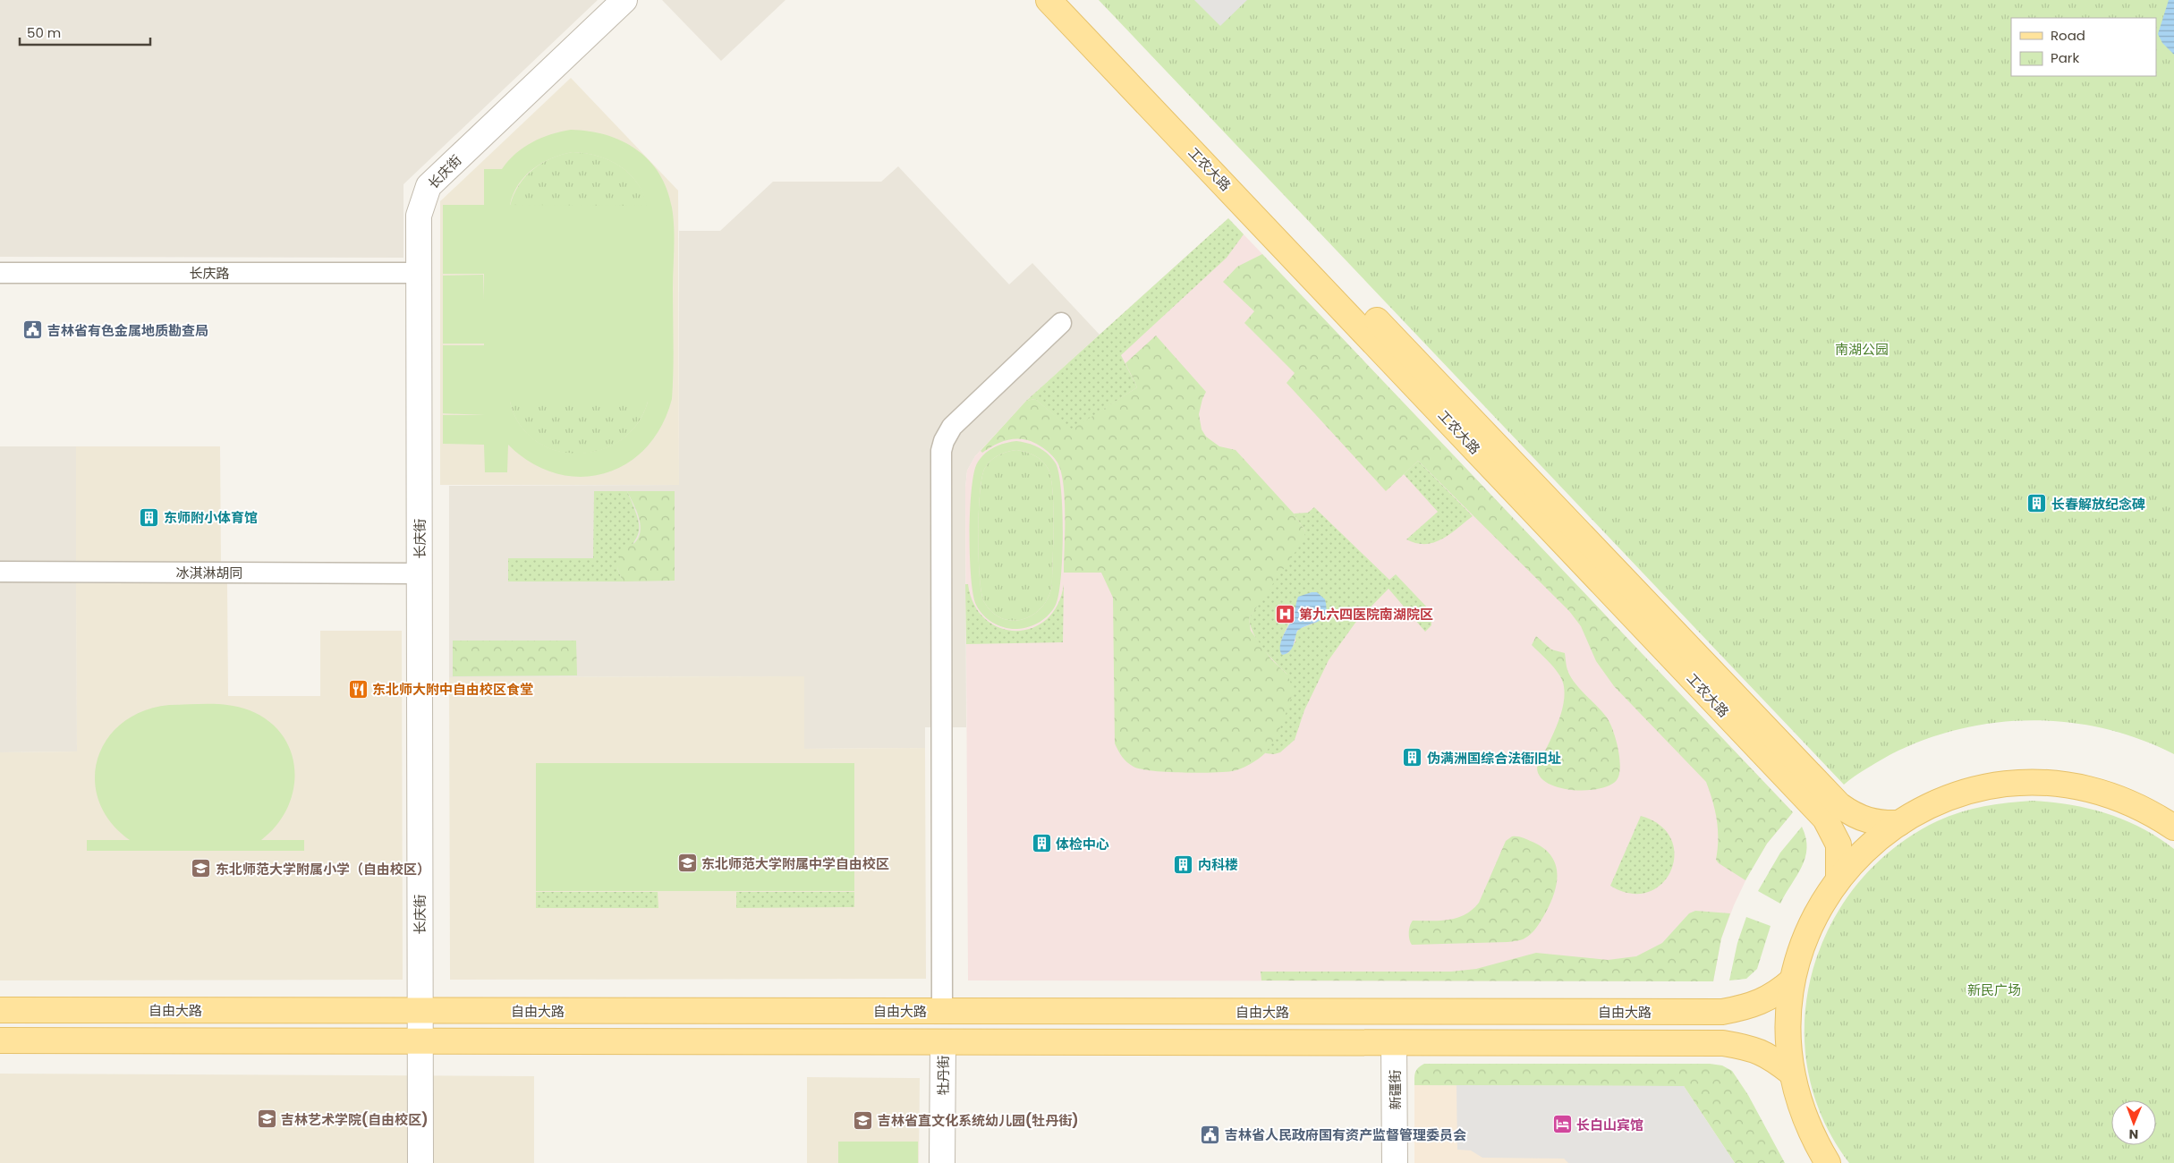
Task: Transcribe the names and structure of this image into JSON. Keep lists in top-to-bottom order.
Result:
{
  "streets": {
    "main road": ["工农大路", "自由大路"],
    "street": [
      "长庆街",
      "长庆路",
      "冰淇淋胡同",
      "牡丹街",
      "新疆街"
    ]
  },
  "crossings": [
    ["长庆街", "长庆路"],
    ["长庆街", "冰淇淋胡同"],
    ["长庆街", "自由大路"]
  ],
  "parks": ["南湖公园", "新民广场"],
  "places": {
    "public building": ["吉林省有色金属地质勘查局", "吉林省人民政府国有资产监督管理委员会"],
    "building": [
      "长春解放纪念碑",
      "东师附小体育馆",
      "伪满洲国综合法衙旧址",
      "体检中心",
      "内科楼"
    ],
    "hospital": ["第九六四医院南湖院区"],
    "restaurant": ["东北师大附中自由校区食堂"],
    "school or university": [
      "东北师范大学附属中学自由校区",
      "东北师范大学附属小学（自由校区）",
      "吉林艺术学院(自由校区)",
      "吉林省直文化系统幼儿园(牡丹街)"
    ],
    "hotel": ["长白山宾馆"]
  },
  "legend": ["Road", "Park"],
  "scale_bar": "50 m",
  "north": "bottom"
}
